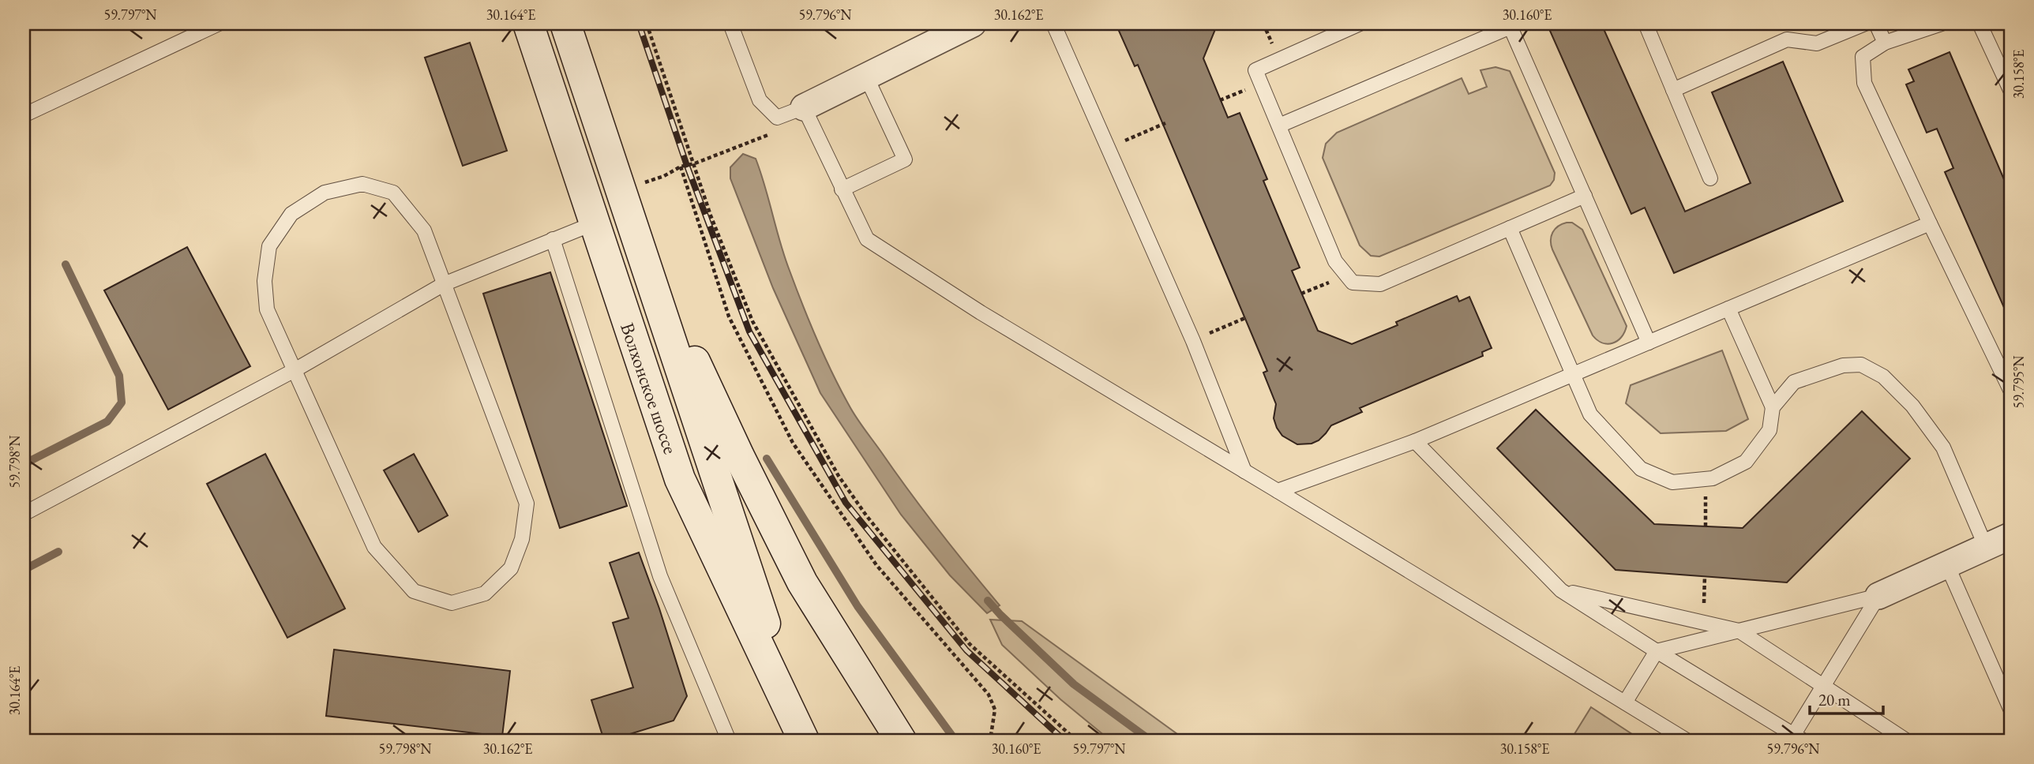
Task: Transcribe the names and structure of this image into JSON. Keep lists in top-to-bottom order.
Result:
{
  "streets": {
    "main road": ["Волхонское шоссе"]
  },
  "scale_bar": "20 m",
  "coordinates": [
    "59.797°N",
    "30.164°E",
    "59.796°N",
    "30.162°E",
    "30.160°E",
    "30.158°E",
    "59.795°N",
    "59.798°N"
  ]
}
